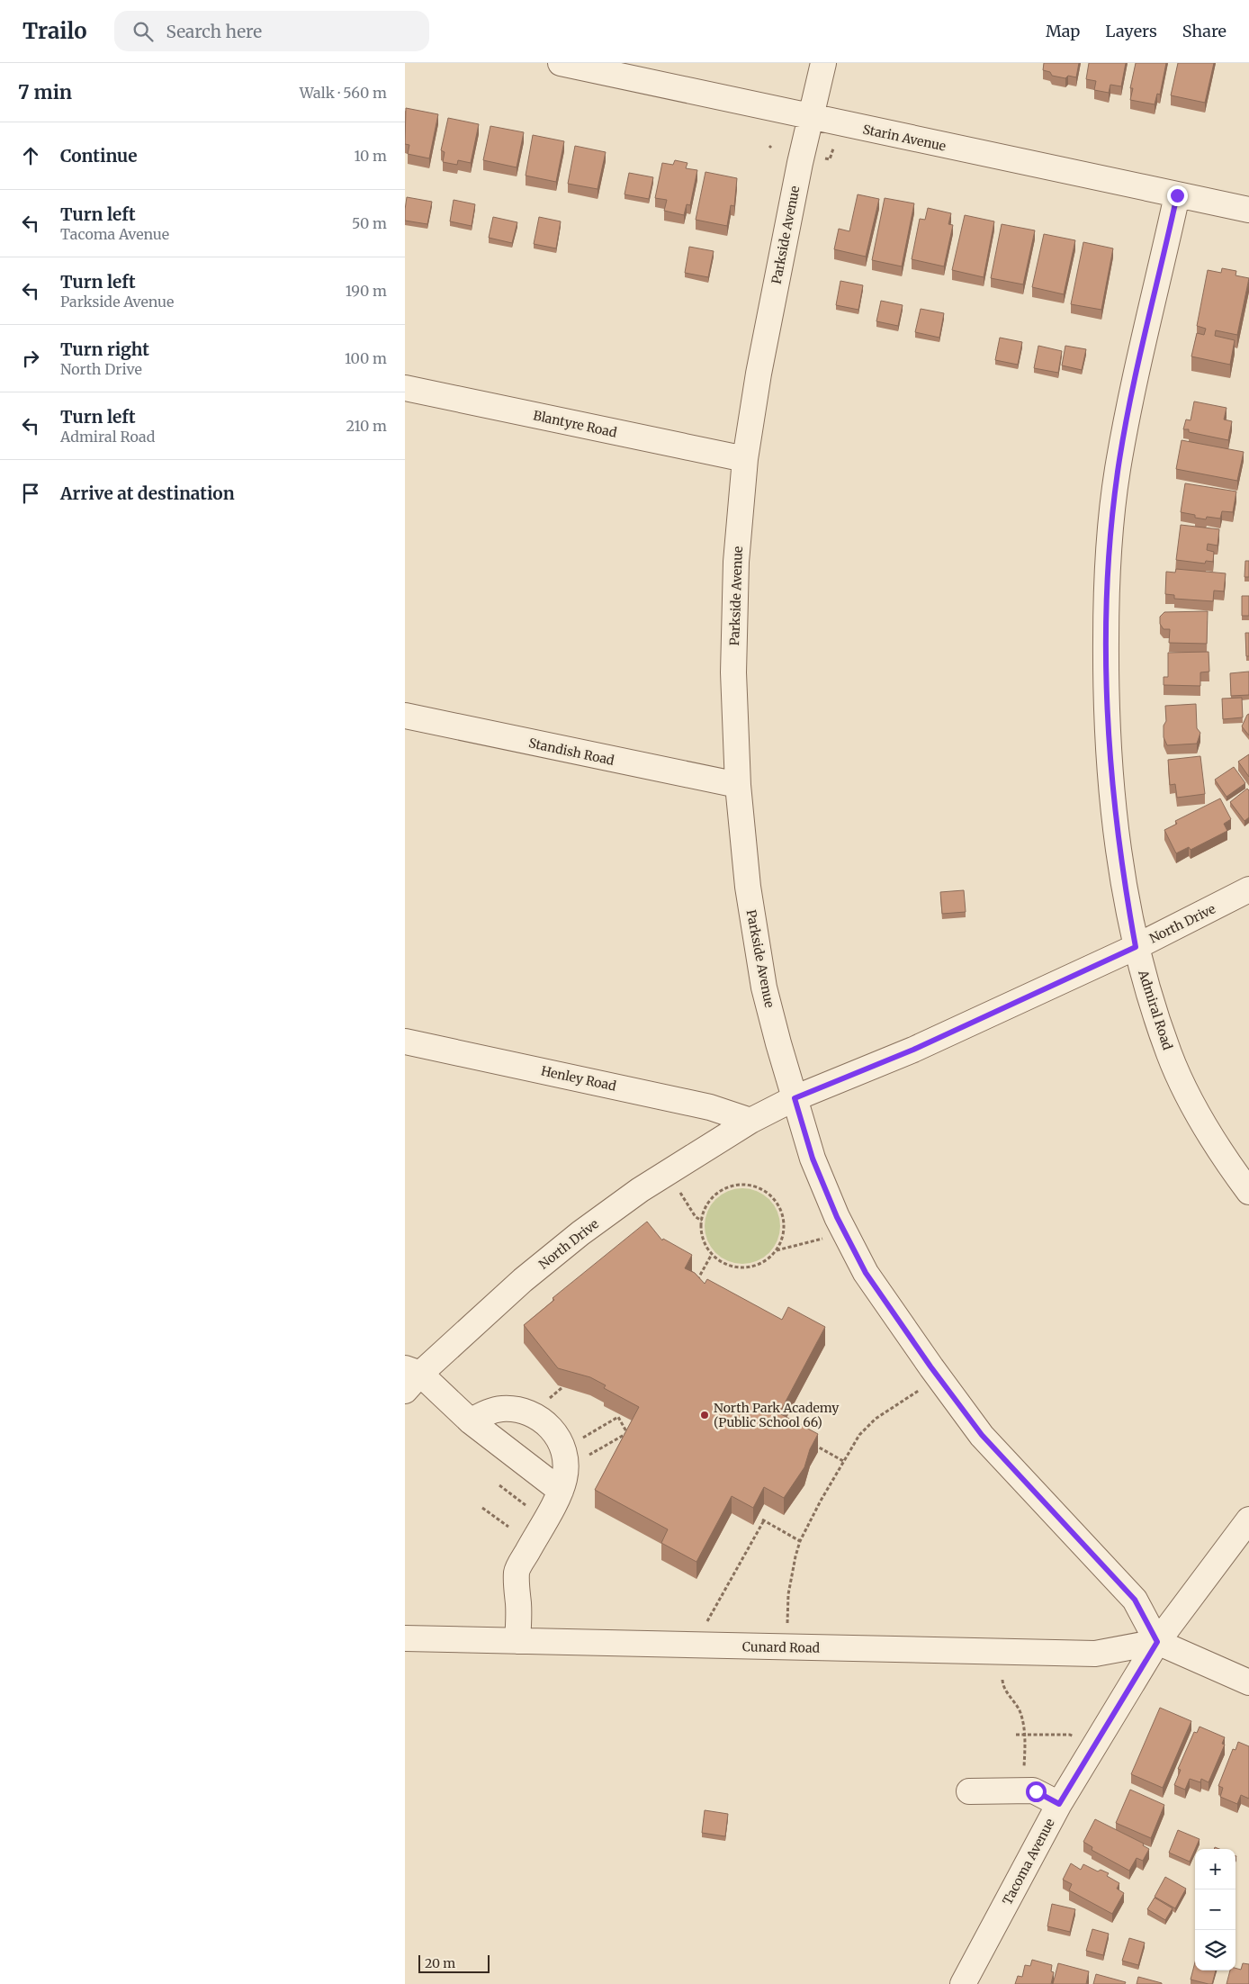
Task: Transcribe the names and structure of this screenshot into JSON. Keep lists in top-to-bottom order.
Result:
{
  "streets": {
    "street": [
      "Starin Avenue",
      "Parkside Avenue",
      "Blantyre Road",
      "Standish Road",
      "North Drive",
      "Admiral Road",
      "Henley Road",
      "Cunard Road",
      "Tacoma Avenue"
    ]
  },
  "crossings": [
    ["Starin Avenue", "Parkside Avenue"],
    ["Starin Avenue", "Admiral Road"],
    ["Parkside Avenue", "Blantyre Road"],
    ["Parkside Avenue", "Standish Road"],
    ["Parkside Avenue", "North Drive"],
    ["Parkside Avenue", "Cunard Road"],
    ["Parkside Avenue", "Tacoma Avenue"],
    ["North Drive", "Admiral Road"],
    ["North Drive", "Henley Road"],
    ["Cunard Road", "Tacoma Avenue"]
  ],
  "places": ["North Park Academy (Public School 66)"],
  "scale_bar": "20 m",
  "page": {
    "header": "Trailo",
    "search": "Search here",
    "nav": ["Map", "Layers", "Share"],
    "heading": ["7 min", "Walk · 560 m"],
    "list": [
      ["Continue", "10 m"],
      ["Turn left", "Tacoma Avenue", "50 m"],
      ["Turn left", "Parkside Avenue", "190 m"],
      ["Turn right", "North Drive", "100 m"],
      ["Turn left", "Admiral Road", "210 m"],
      "Arrive at destination"
    ],
    "map_buttons": ["+", "−"],
    "scale": "20 m"
  }
}
